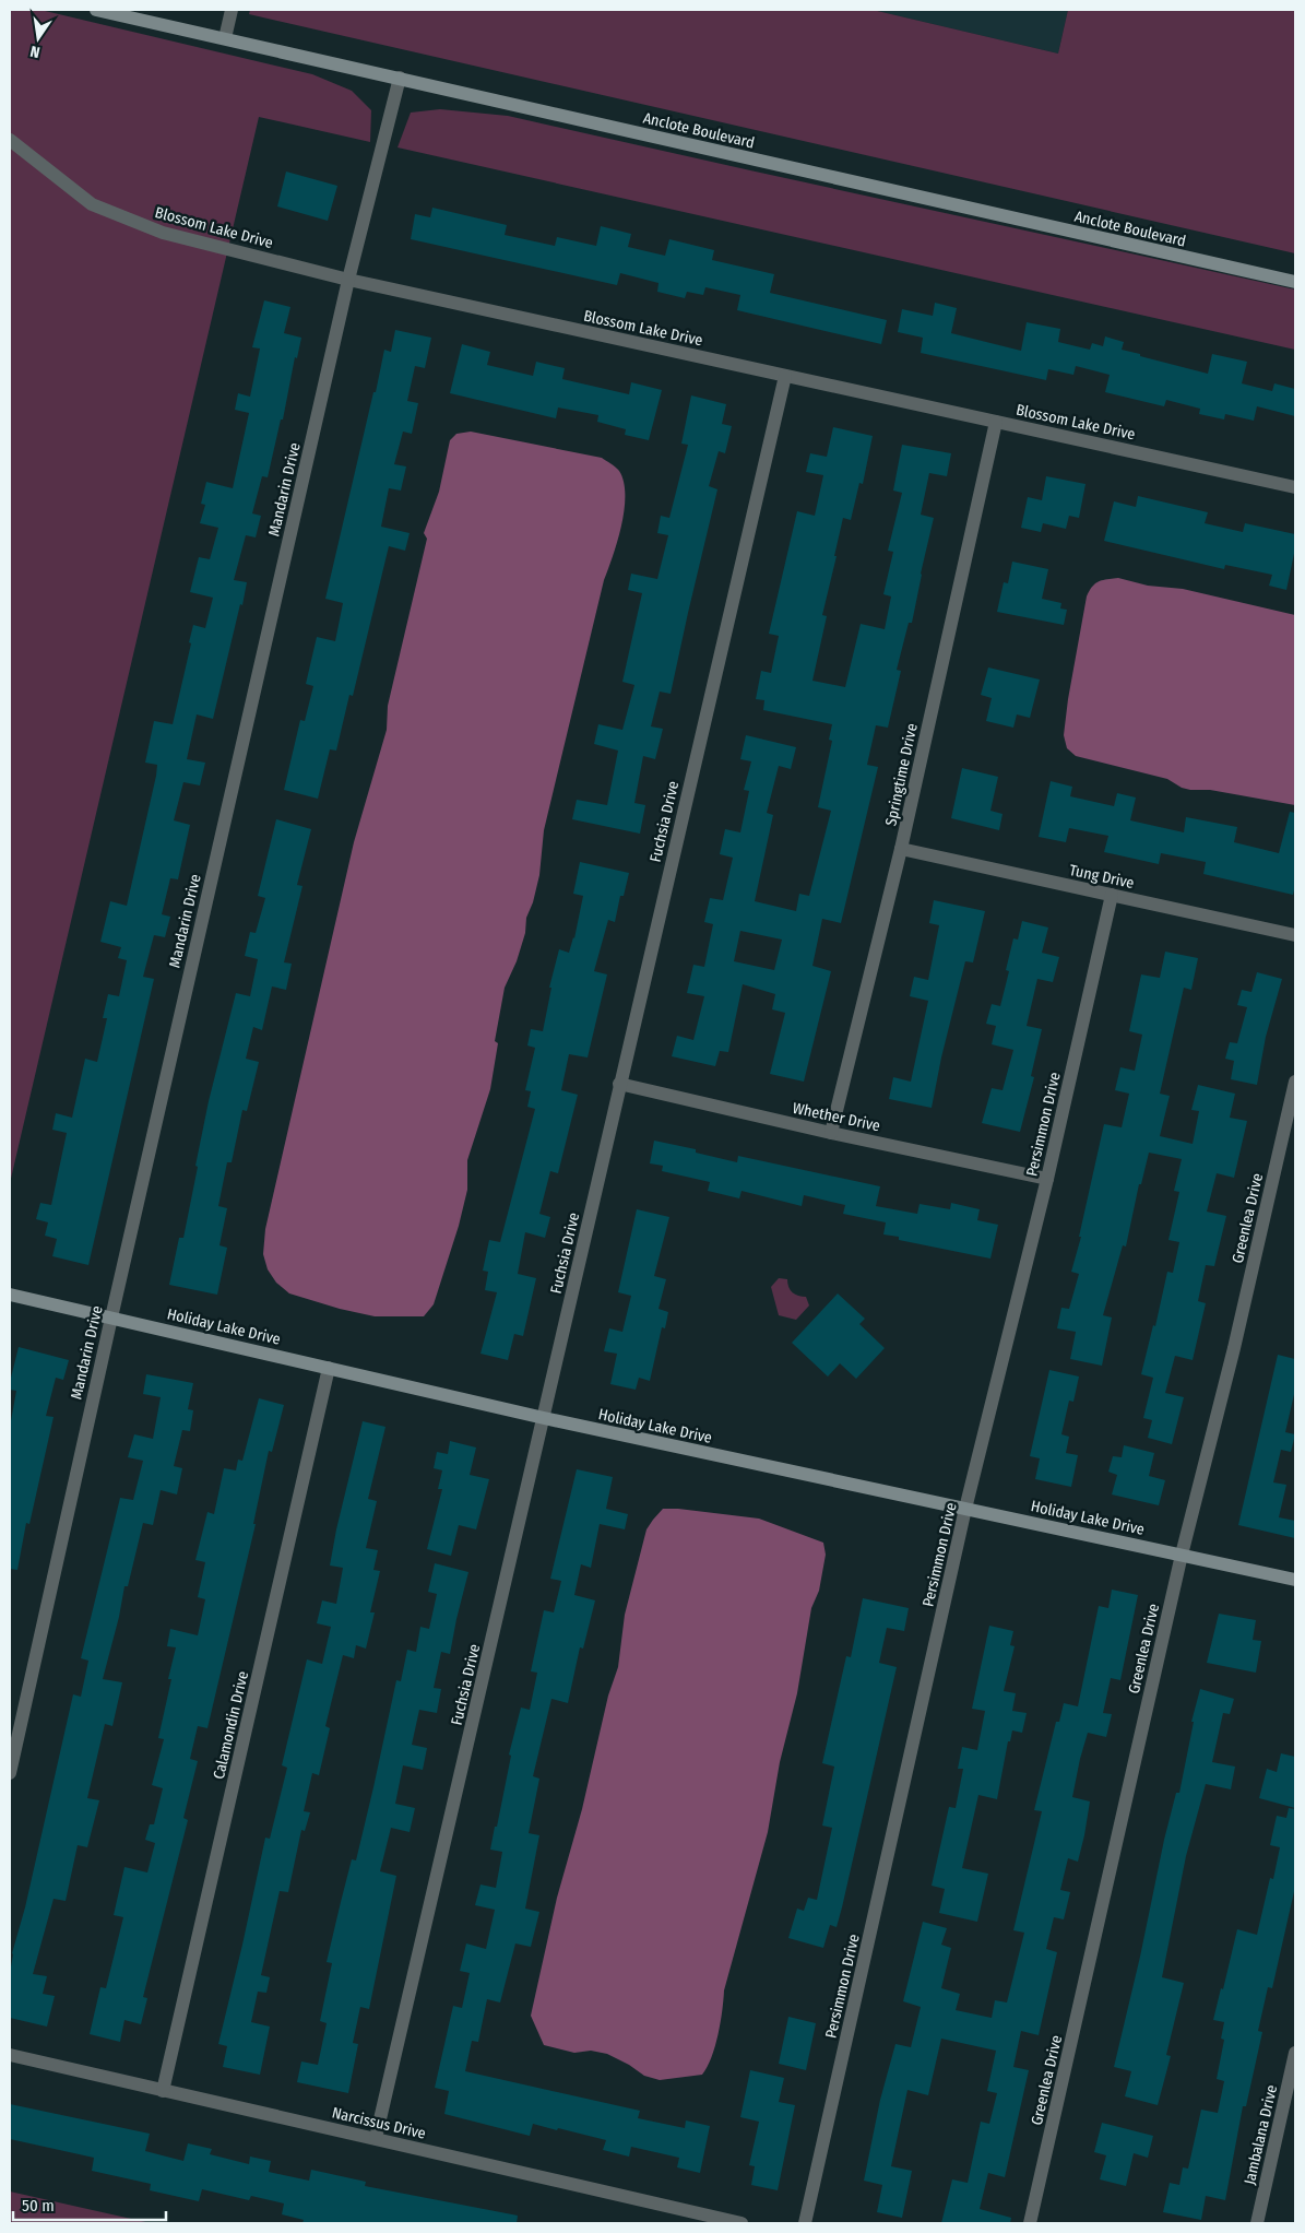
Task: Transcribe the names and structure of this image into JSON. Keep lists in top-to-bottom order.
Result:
{
  "streets": {
    "street": [
      "Anclote Boulevard",
      "Blossom Lake Drive",
      "Mandarin Drive",
      "Springtime Drive",
      "Fuchsia Drive",
      "Tung Drive",
      "Whether Drive",
      "Persimmon Drive",
      "Greenlea Drive",
      "Holiday Lake Drive",
      "Calamondin Drive",
      "Narcissus Drive",
      "Jambalana Drive"
    ]
  },
  "crossings": [
    ["Anclote Boulevard", "Mandarin Drive"],
    ["Blossom Lake Drive", "Mandarin Drive"],
    ["Blossom Lake Drive", "Springtime Drive"],
    ["Blossom Lake Drive", "Fuchsia Drive"],
    ["Mandarin Drive", "Holiday Lake Drive"],
    ["Springtime Drive", "Tung Drive"],
    ["Springtime Drive", "Whether Drive"],
    ["Fuchsia Drive", "Whether Drive"],
    ["Fuchsia Drive", "Holiday Lake Drive"],
    ["Fuchsia Drive", "Narcissus Drive"],
    ["Tung Drive", "Persimmon Drive"],
    ["Whether Drive", "Persimmon Drive"],
    ["Persimmon Drive", "Holiday Lake Drive"],
    ["Greenlea Drive", "Holiday Lake Drive"],
    ["Holiday Lake Drive", "Calamondin Drive"],
    ["Calamondin Drive", "Narcissus Drive"]
  ],
  "scale_bar": "50 m",
  "north": "bottom"
}
